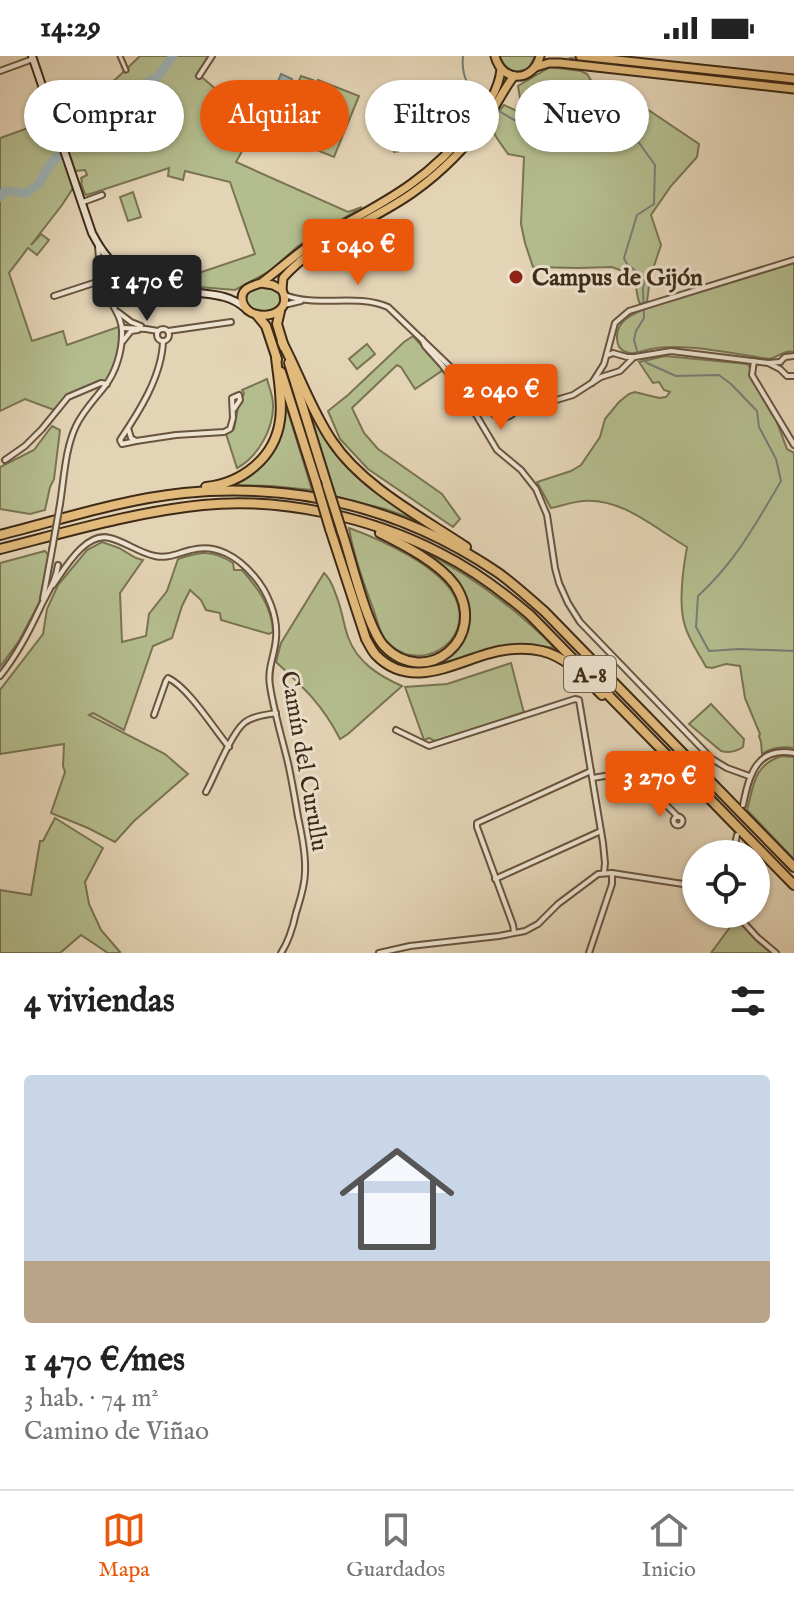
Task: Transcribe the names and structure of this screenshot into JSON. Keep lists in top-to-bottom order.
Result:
{
  "streets": {
    "highway": ["A-8"],
    "street": ["Camín del Curullu"]
  },
  "places": ["Campus de Gijón"],
  "page": {
    "status": "14:29",
    "chip": [
      "Comprar",
      "Alquilar",
      "Filtros",
      "Nuevo"
    ],
    "price": [
      "1 040 €",
      "1 470 €",
      "2 040 €",
      "3 270 €"
    ],
    "heading": "4 viviendas",
    "list": [
      {
        "name": "1 470 €/mes",
        "note": "3 hab. · 74 m² · Camino de Viñao"
      }
    ],
    "tabs": ["Mapa", "Guardados", "Inicio"]
  }
}
